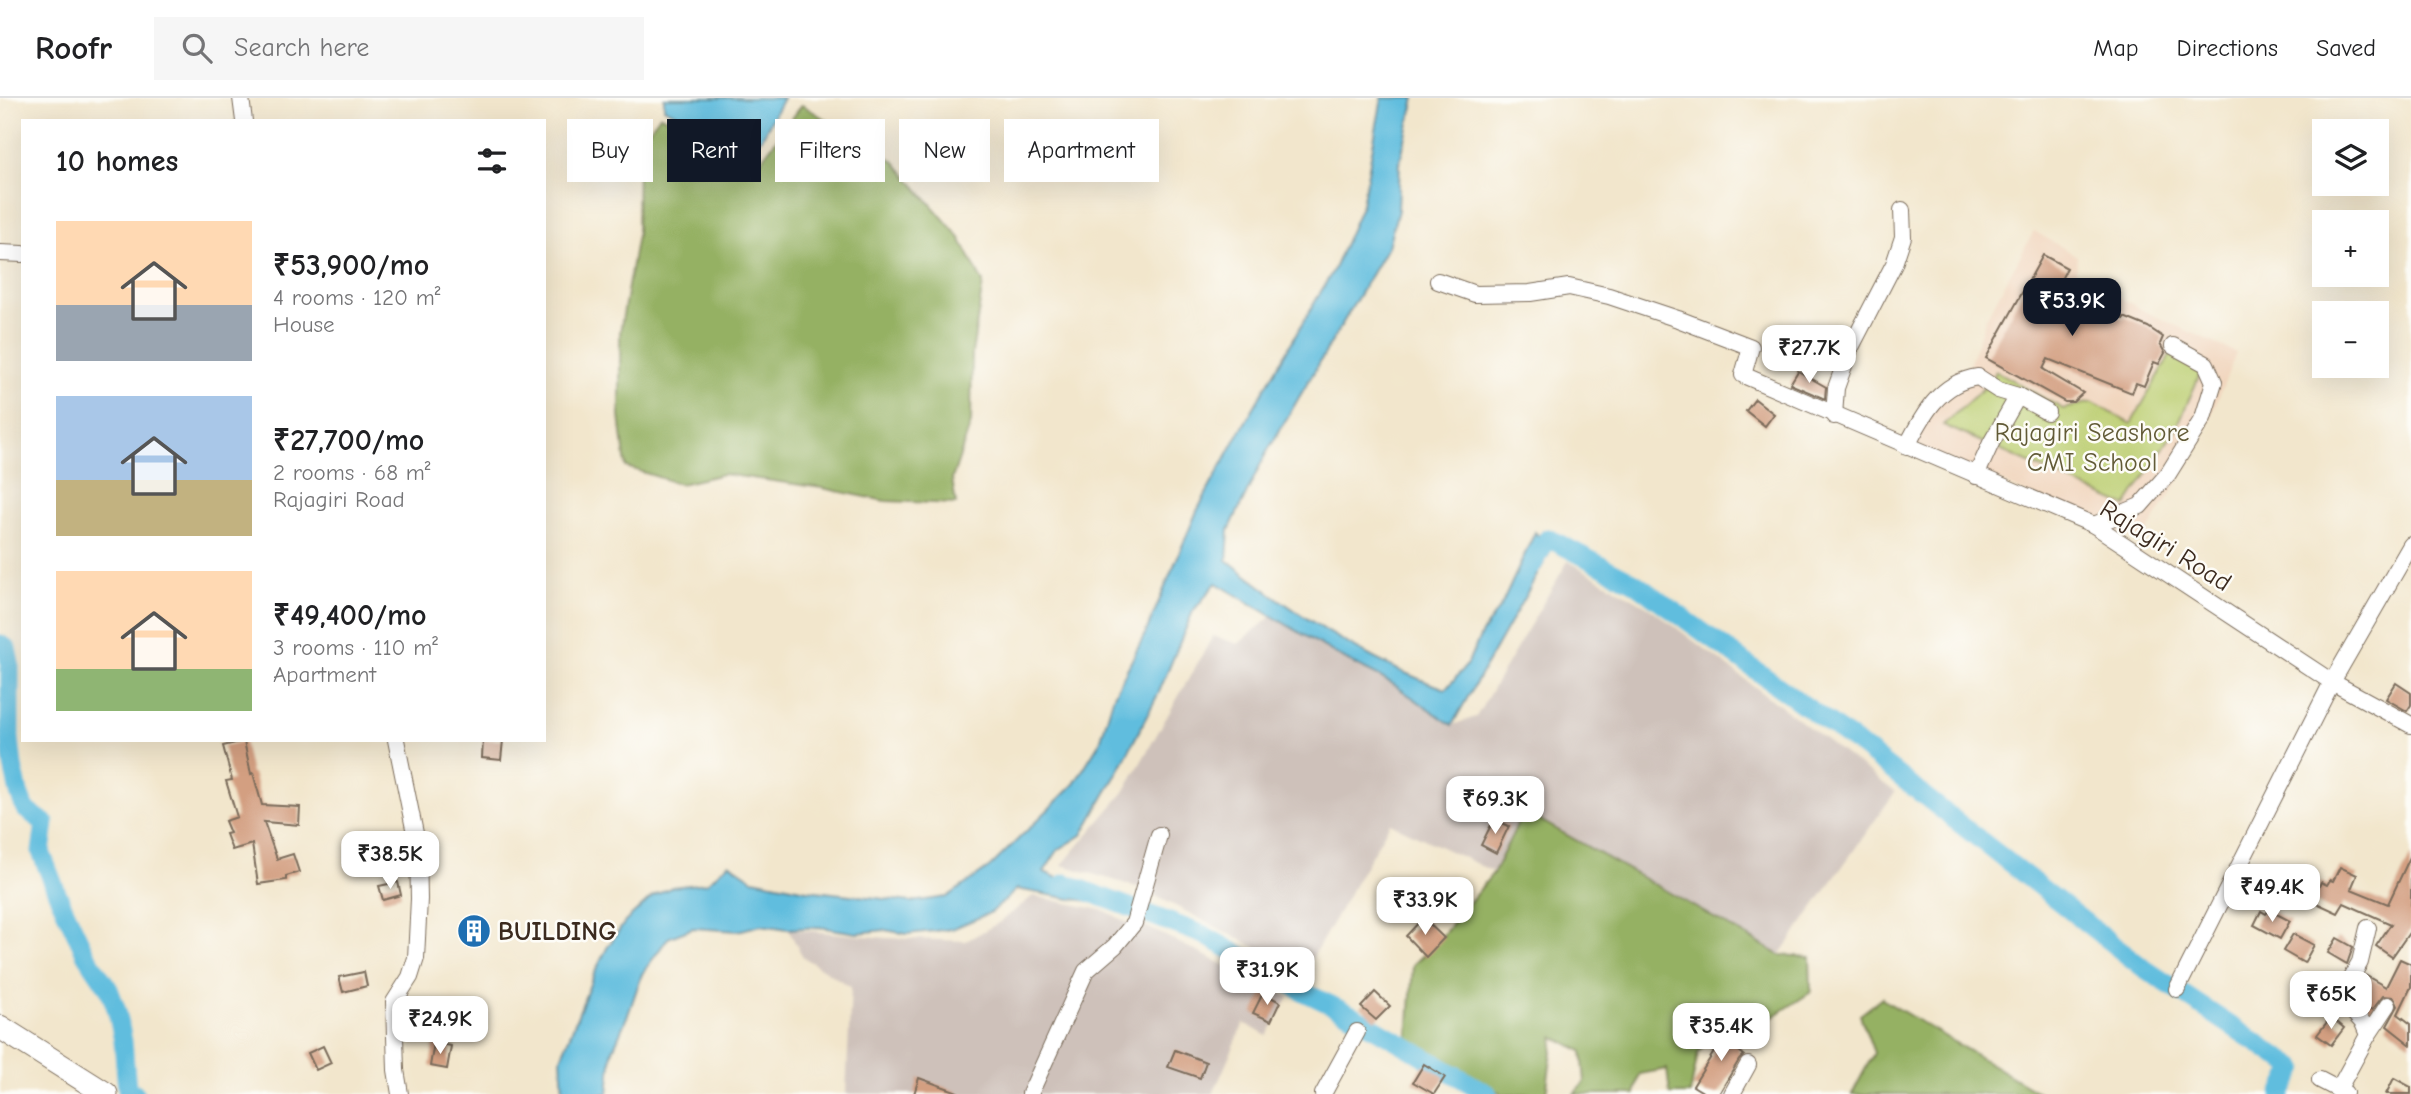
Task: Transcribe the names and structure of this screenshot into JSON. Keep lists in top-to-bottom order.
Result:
{
  "streets": {
    "street": ["Rajagiri Road"]
  },
  "parks": ["Rajagiri Seashore CMI School"],
  "places": {
    "building": ["BUILDING"]
  },
  "page": {
    "header": "Roofr",
    "search": "Search here",
    "nav": ["Map", "Directions", "Saved"],
    "map_buttons": ["+", "−"],
    "chip": [
      "Buy",
      "Rent",
      "Filters",
      "New",
      "Apartment"
    ],
    "heading": "10 homes",
    "list": [
      {
        "name": "₹53,900/mo",
        "note": "4 rooms · 120 m² · House"
      },
      {
        "name": "₹27,700/mo",
        "note": "2 rooms · 68 m² · Rajagiri Road"
      },
      {
        "name": "₹49,400/mo",
        "note": "3 rooms · 110 m² · Apartment"
      }
    ],
    "price": [
      "₹53.9K",
      "₹27.7K",
      "₹69.3K",
      "₹38.5K",
      "₹49.4K",
      "₹33.9K",
      "₹31.9K",
      "₹65K",
      "₹24.9K",
      "₹35.4K"
    ]
  }
}
